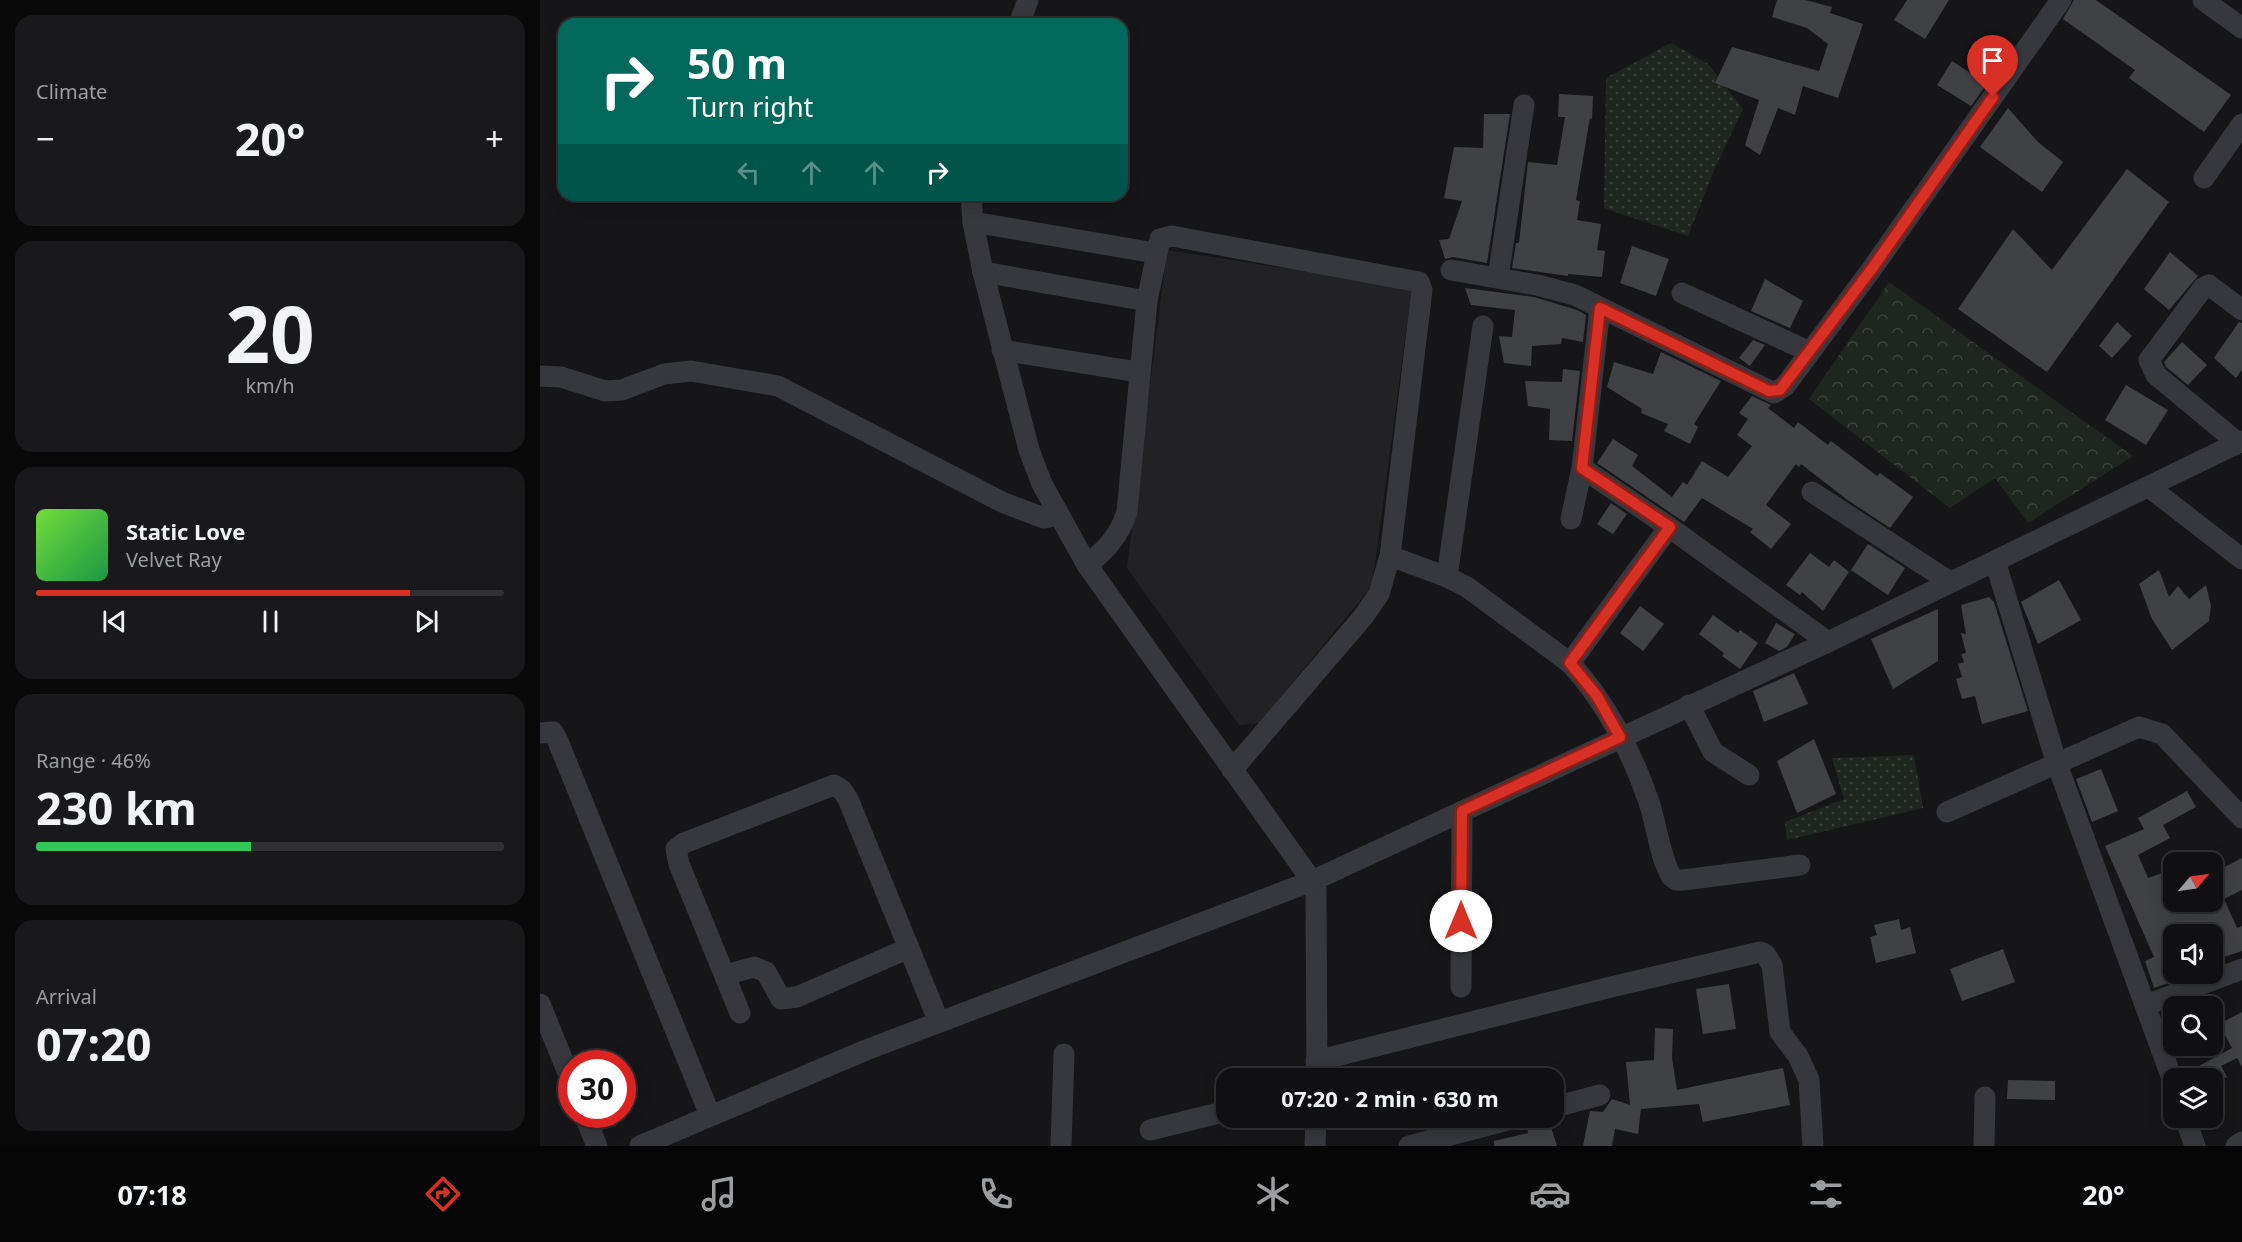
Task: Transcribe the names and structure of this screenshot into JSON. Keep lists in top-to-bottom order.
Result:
{
  "north": "top right",
  "page": {
    "tile": [
      "Climate",
      ["20", "km/h"],
      ["Range · 46%", "230 km"],
      ["Arrival", "07:20"]
    ],
    "turn": ["50 m", "Turn right"],
    "heat": ["−", "20°", "+"],
    "song": ["Static Love", "Velvet Ray"],
    "limit": "30",
    "trip": "07:20 · 2 min · 630 m",
    "tabs": ["07:18", "20°"]
  }
}
